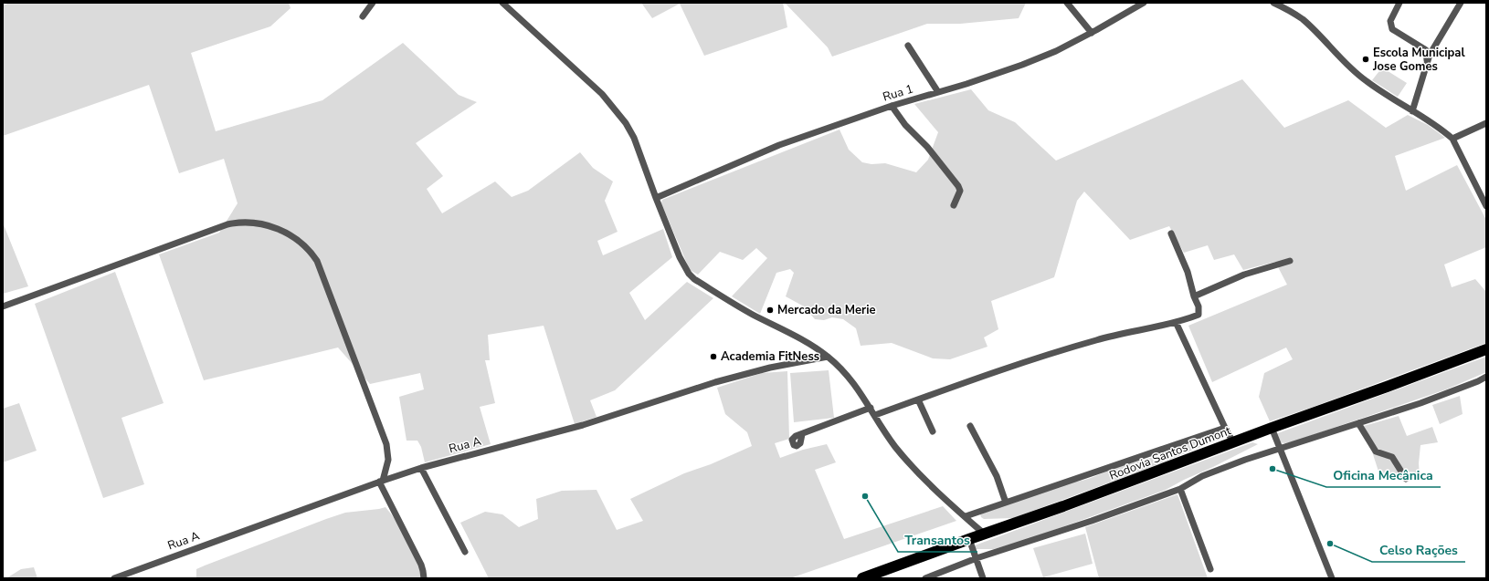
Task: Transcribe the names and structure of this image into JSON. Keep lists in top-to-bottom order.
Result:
{
  "streets": {
    "highway": ["Rodovia Santos Dumont"],
    "street": ["Rua 1", "Rua A"]
  },
  "places": [
    "Escola Municipal Jose Gomes",
    "Mercado da Merie",
    "Academia FitNess",
    "Oficina Mecânica",
    "Transantos",
    "Celso Rações"
  ]
}
